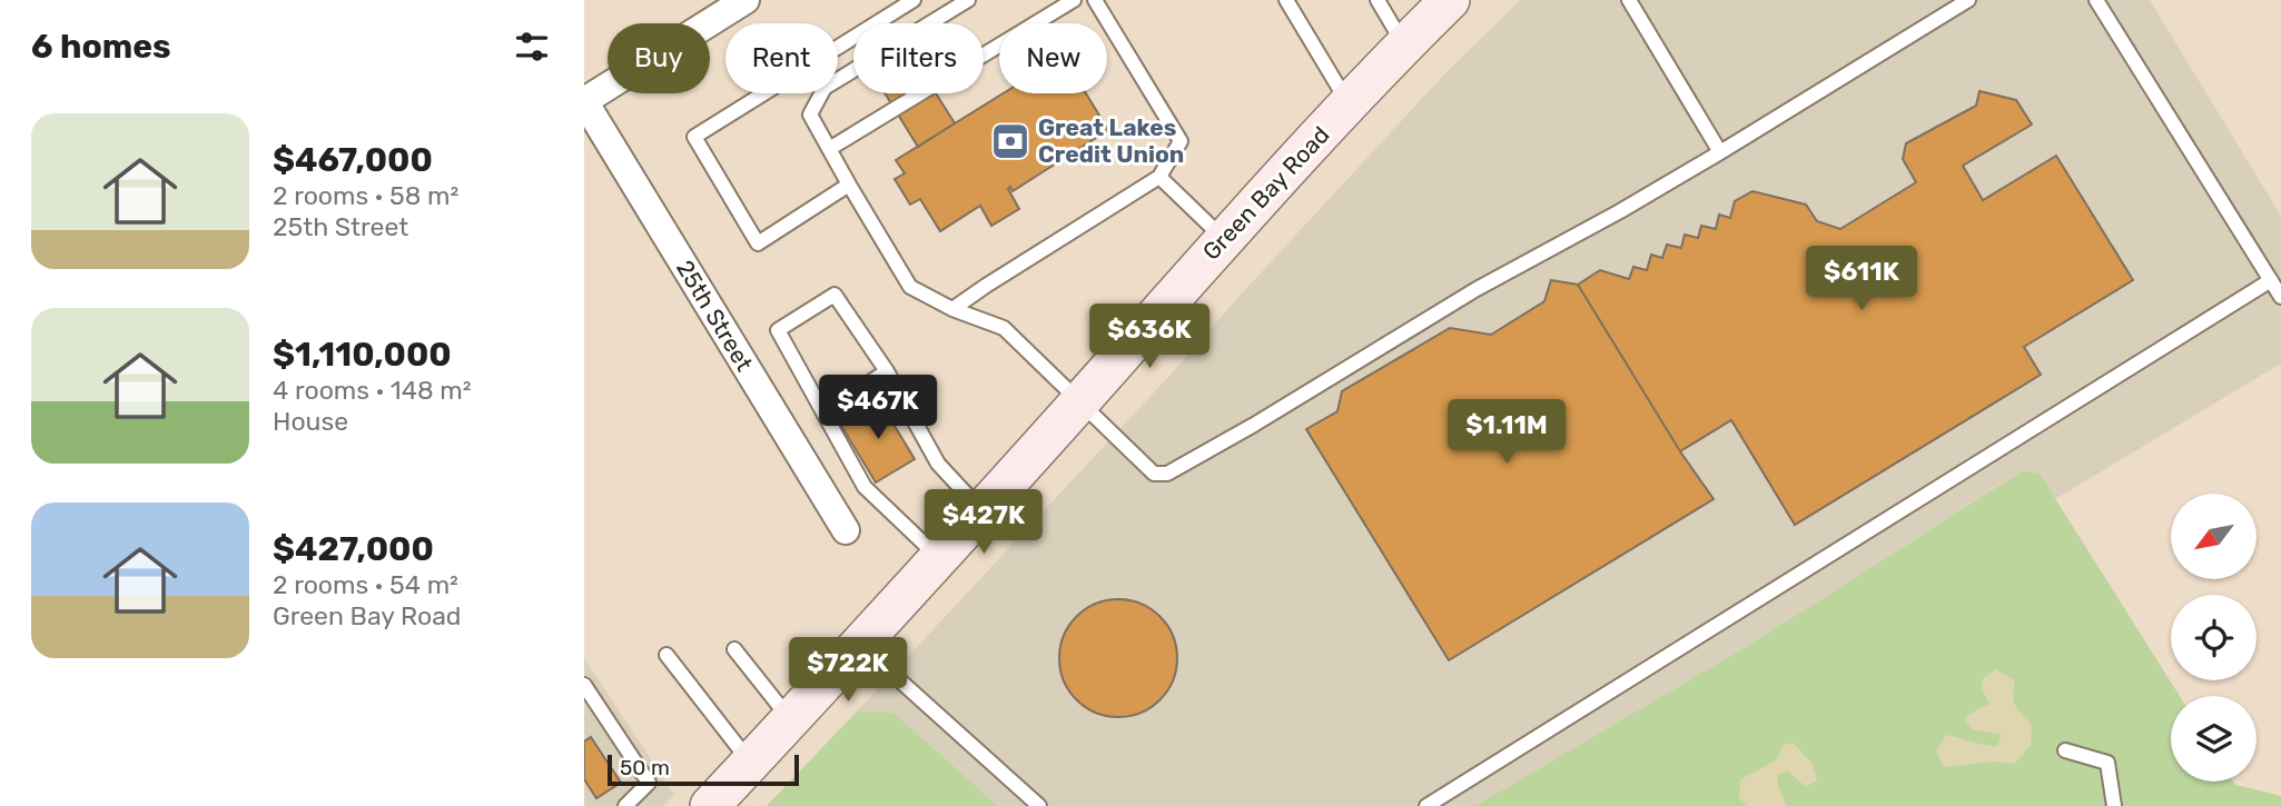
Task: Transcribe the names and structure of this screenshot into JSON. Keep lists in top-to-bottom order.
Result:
{
  "streets": {
    "main road": ["Green Bay Road"],
    "street": ["25th Street"]
  },
  "places": {
    "bank": ["Great Lakes Credit Union"]
  },
  "scale_bar": "50 m",
  "north": "bottom left",
  "page": {
    "heading": "6 homes",
    "chip": [
      "Buy",
      "Rent",
      "Filters",
      "New"
    ],
    "list": [
      {
        "name": "$467,000",
        "note": "2 rooms · 58 m² · 25th Street"
      },
      {
        "name": "$1,110,000",
        "note": "4 rooms · 148 m² · House"
      },
      {
        "name": "$427,000",
        "note": "2 rooms · 54 m² · Green Bay Road"
      }
    ],
    "price": [
      "$611K",
      "$636K",
      "$467K",
      "$1.11M",
      "$427K",
      "$722K"
    ],
    "scale": "50 m"
  }
}
